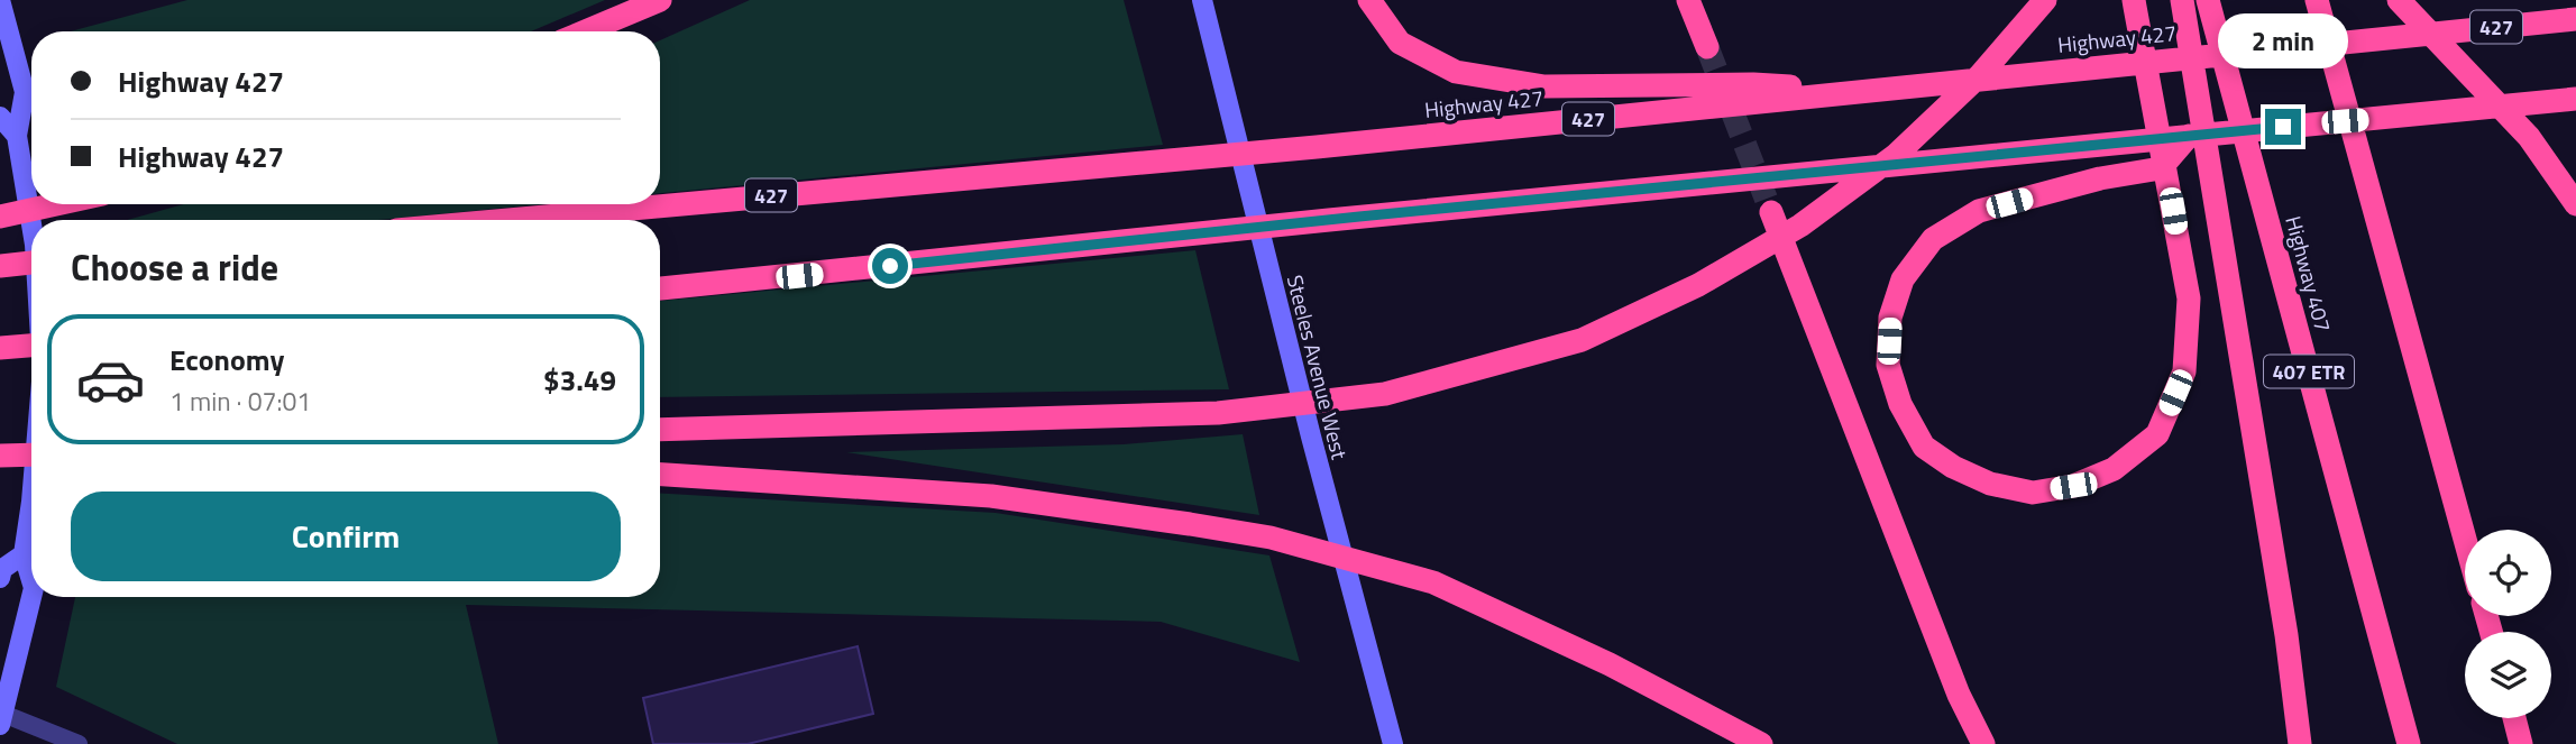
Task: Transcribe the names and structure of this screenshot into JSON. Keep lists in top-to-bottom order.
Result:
{
  "streets": {
    "highway": [
      "427",
      "Highway 427",
      "Highway 407",
      "407 ETR"
    ],
    "main road": ["Steeles Avenue West"]
  },
  "page": {
    "bubble": "2 min",
    "banner": ["Highway 427", "Highway 427"],
    "heading": "Choose a ride",
    "list": [
      {
        "name": "Economy",
        "note": "1 min · 07:01",
        "value": "$3.49"
      }
    ],
    "buttons": "Confirm"
  }
}
